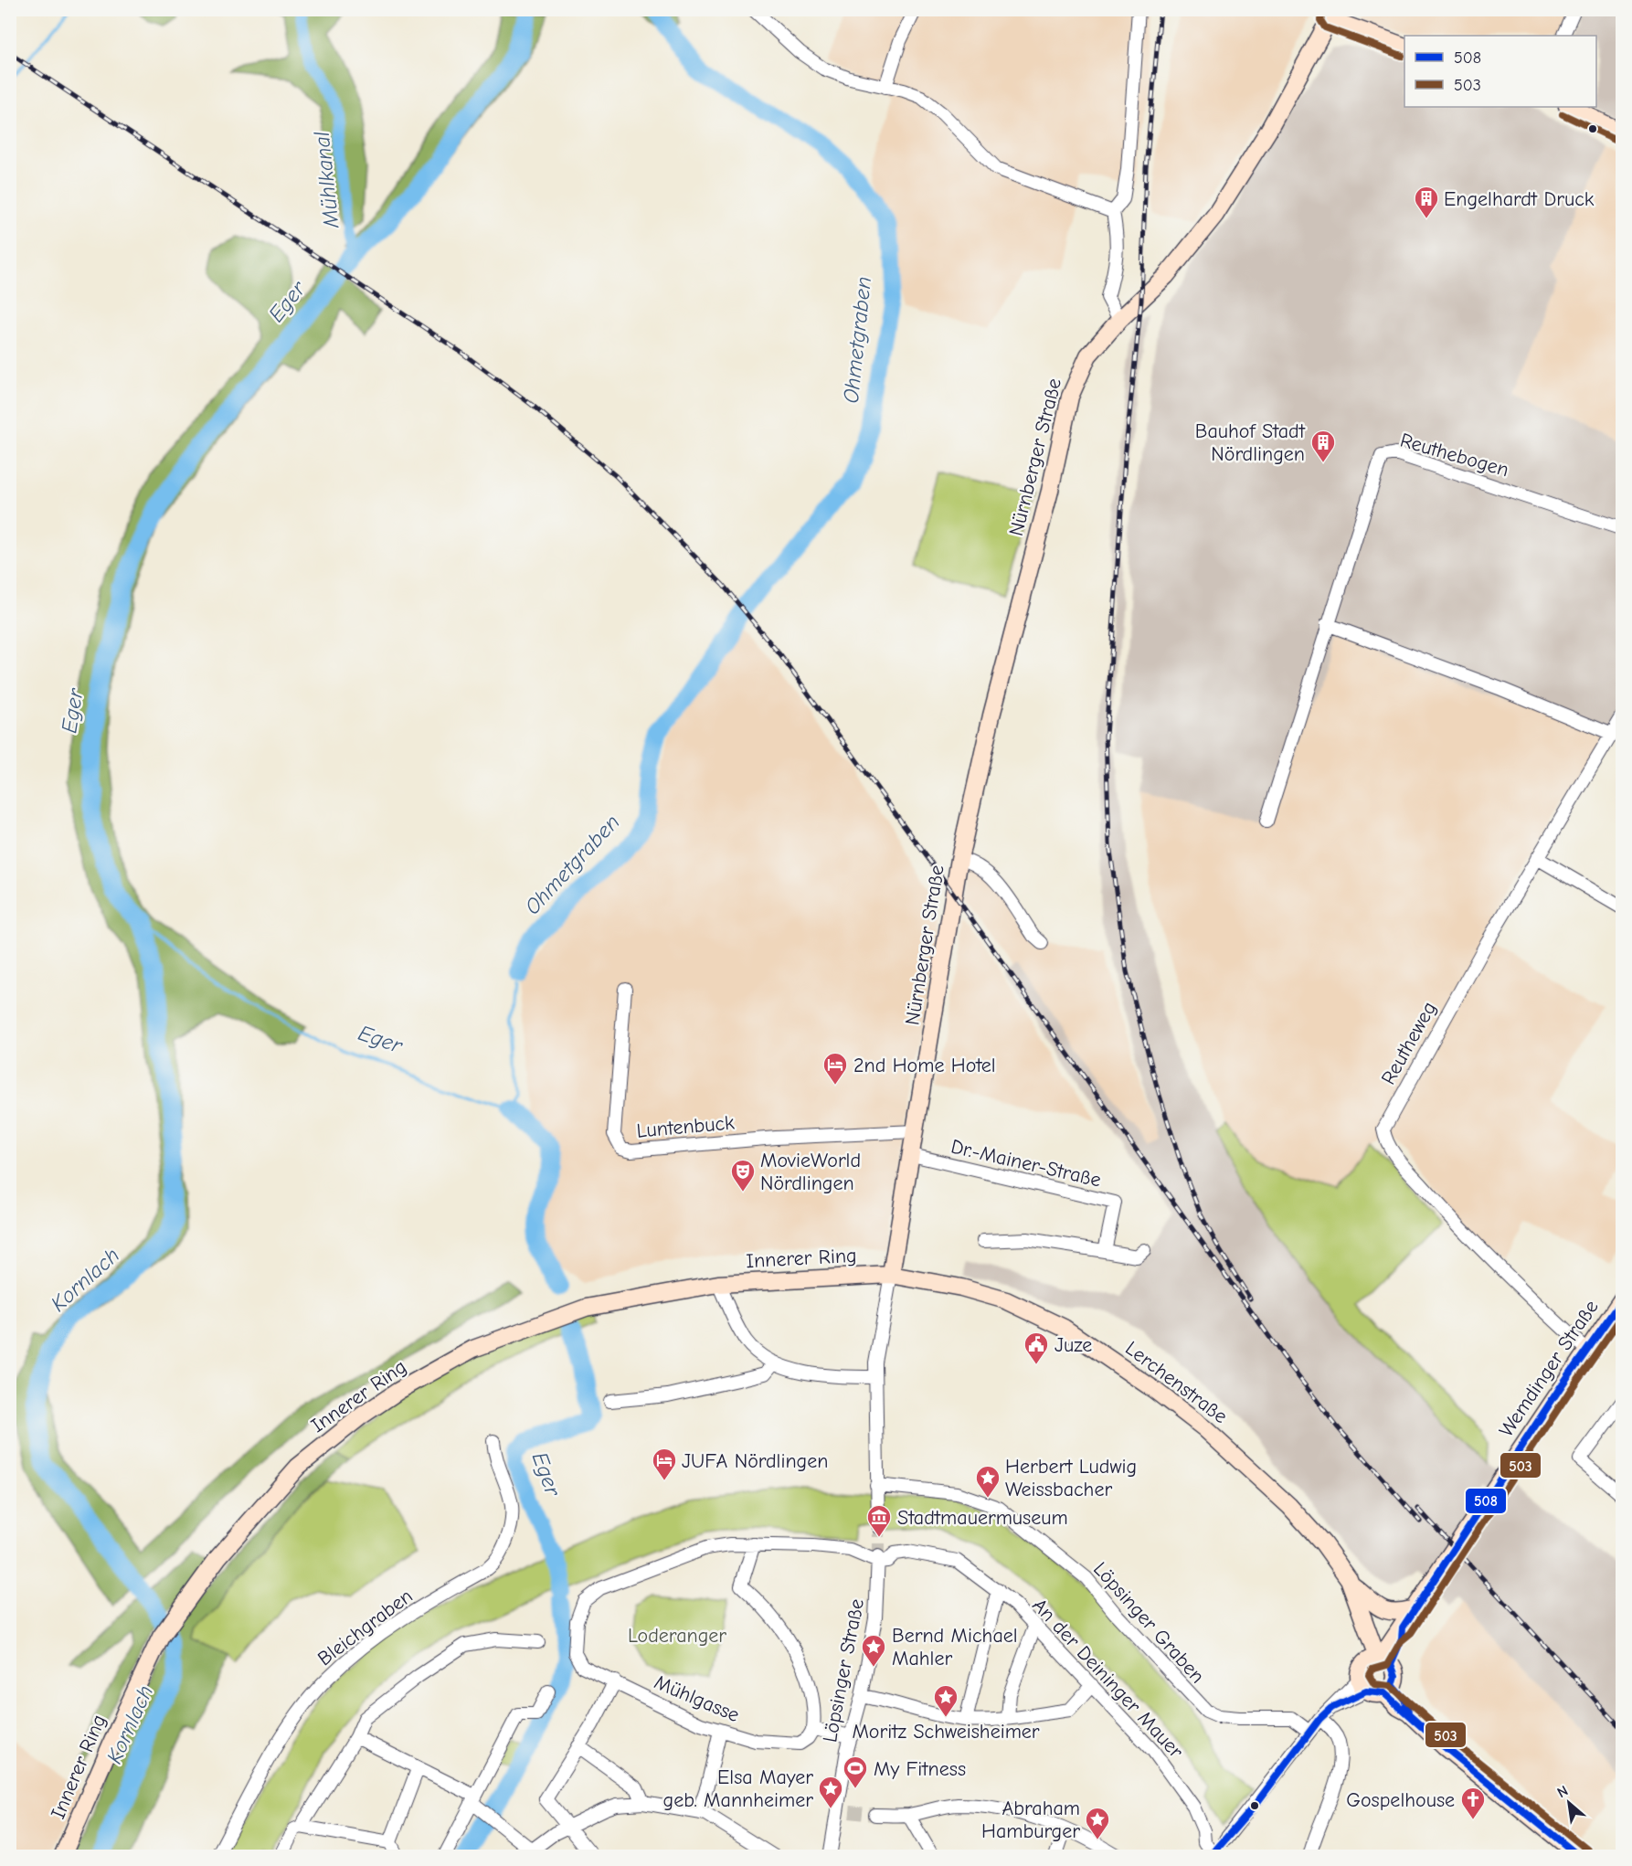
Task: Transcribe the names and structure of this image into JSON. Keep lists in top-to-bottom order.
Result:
{
  "streets": {
    "main road": [
      "Nürnberger Straße",
      "Innerer Ring",
      "Wemdinger Straße",
      "Lerchenstraße"
    ],
    "street": [
      "Reuthebogen",
      "Reutheweg",
      "Luntenbuck",
      "Dr.-Mainer-Straße",
      "Löpsinger Graben",
      "Bleichgraben",
      "Löpsinger Straße",
      "An der Deininger Mauer",
      "Mühlgasse"
    ]
  },
  "crossings": [
    ["Nürnberger Straße", "Luntenbuck"],
    ["Nürnberger Straße", "Dr.-Mainer-Straße"],
    ["Nürnberger Straße", "Innerer Ring"],
    ["Nürnberger Straße", "Lerchenstraße"],
    ["Nürnberger Straße", "Löpsinger Graben"],
    ["Reutheweg", "Wemdinger Straße"],
    ["Innerer Ring", "Lerchenstraße"],
    ["Wemdinger Straße", "Lerchenstraße"],
    ["Löpsinger Straße", "An der Deininger Mauer"]
  ],
  "water": [
    "Mühlkanal",
    "Eger",
    "Ohmetgraben",
    "Kornlach"
  ],
  "parks": ["Loderanger"],
  "places": {
    "building": ["Engelhardt Druck", "Bauhof Stadt Nördlingen"],
    "hotel": ["2nd Home Hotel", "JUFA Nördlingen"],
    "theatre": ["MovieWorld Nördlingen"],
    "public building": ["Juze"],
    "place": [
      "Herbert Ludwig Weissbacher",
      "Bernd Michael Mahler",
      "Moritz Schweisheimer",
      "Elsa Mayer geb. Mannheimer",
      "Abraham Hamburger"
    ],
    "museum": ["Stadtmauermuseum"],
    "sports": ["My Fitness"],
    "church": ["Gospelhouse"]
  },
  "lines": ["transit line 503", "transit line 508"],
  "legend": ["508", "503"],
  "north": "top left"
}
